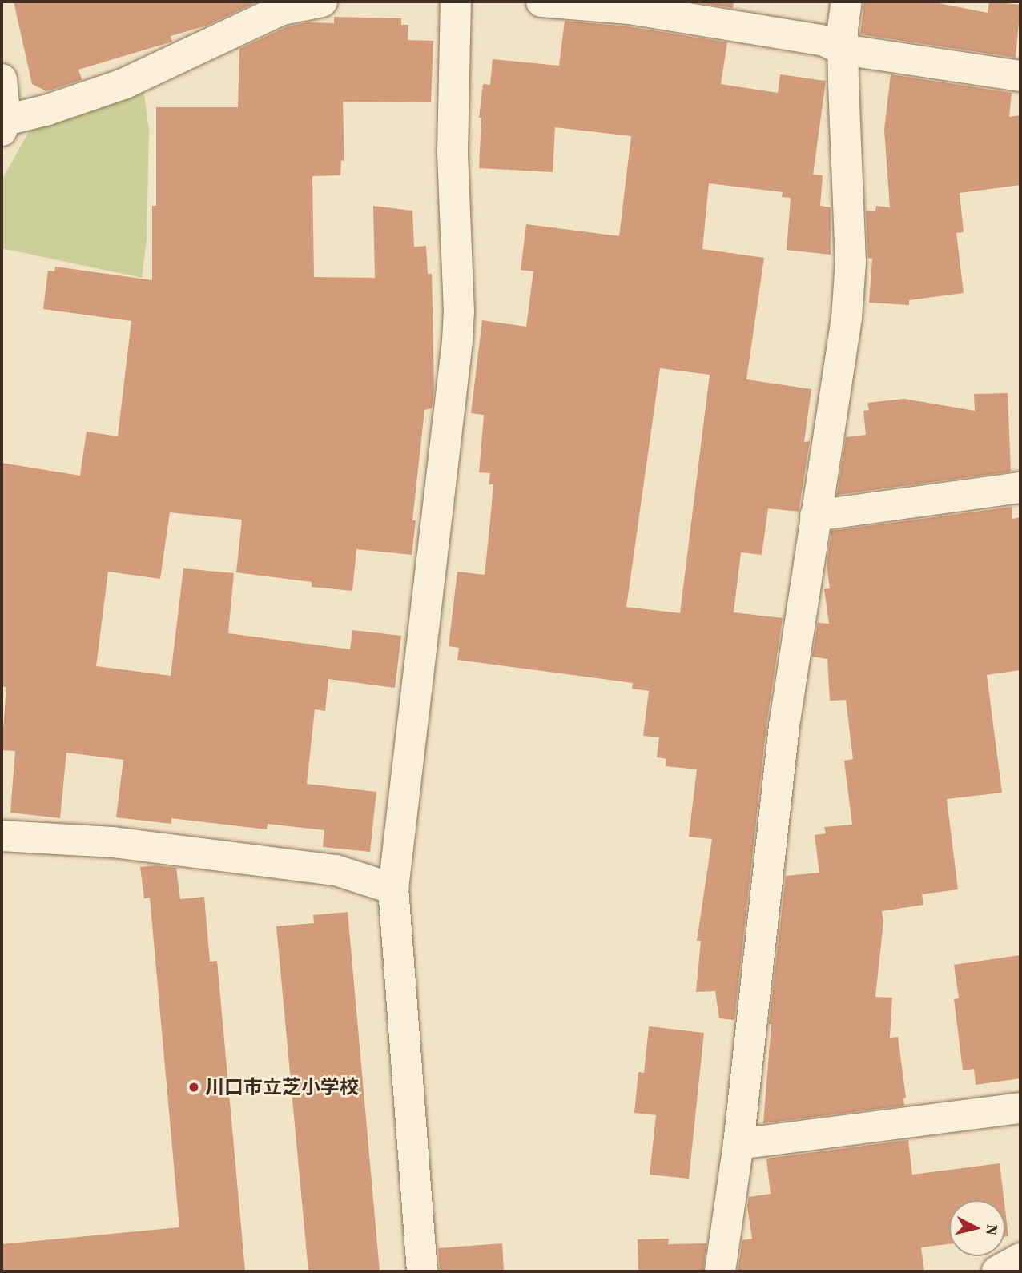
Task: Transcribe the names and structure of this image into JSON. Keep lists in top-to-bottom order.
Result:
{
  "places": ["川口市立芝小学校"],
  "north": "right"
}
